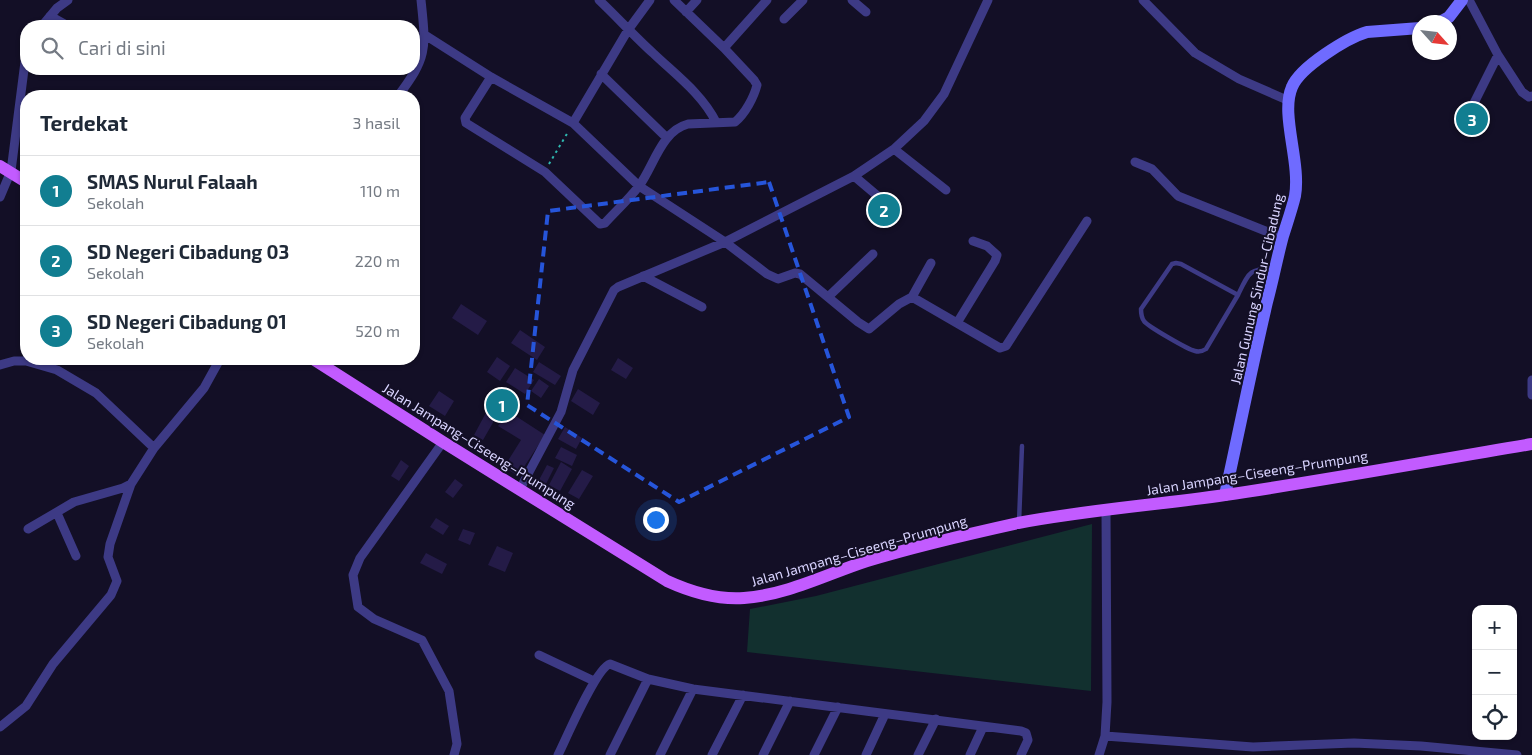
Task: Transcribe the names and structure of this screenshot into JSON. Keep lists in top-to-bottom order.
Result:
{
  "streets": {
    "main road": ["Jalan Jampang–Ciseeng–Prumpung"],
    "street": ["Jalan Gunung Sindur–Cibadung"]
  },
  "crossings": [
    ["Jalan Gunung Sindur–Cibadung", "Jalan Jampang–Ciseeng–Prumpung"]
  ],
  "north": "bottom right",
  "page": {
    "search": "Cari di sini",
    "heading": ["Terdekat", "3 hasil"],
    "pins": ["3", "2", "1"],
    "list": [
      {
        "mark": "1",
        "name": "SMAS Nurul Falaah",
        "note": "Sekolah",
        "value": "110 m"
      },
      {
        "mark": "2",
        "name": "SD Negeri Cibadung 03",
        "note": "Sekolah",
        "value": "220 m"
      },
      {
        "mark": "3",
        "name": "SD Negeri Cibadung 01",
        "note": "Sekolah",
        "value": "520 m"
      }
    ],
    "map_buttons": ["+", "−"]
  }
}
